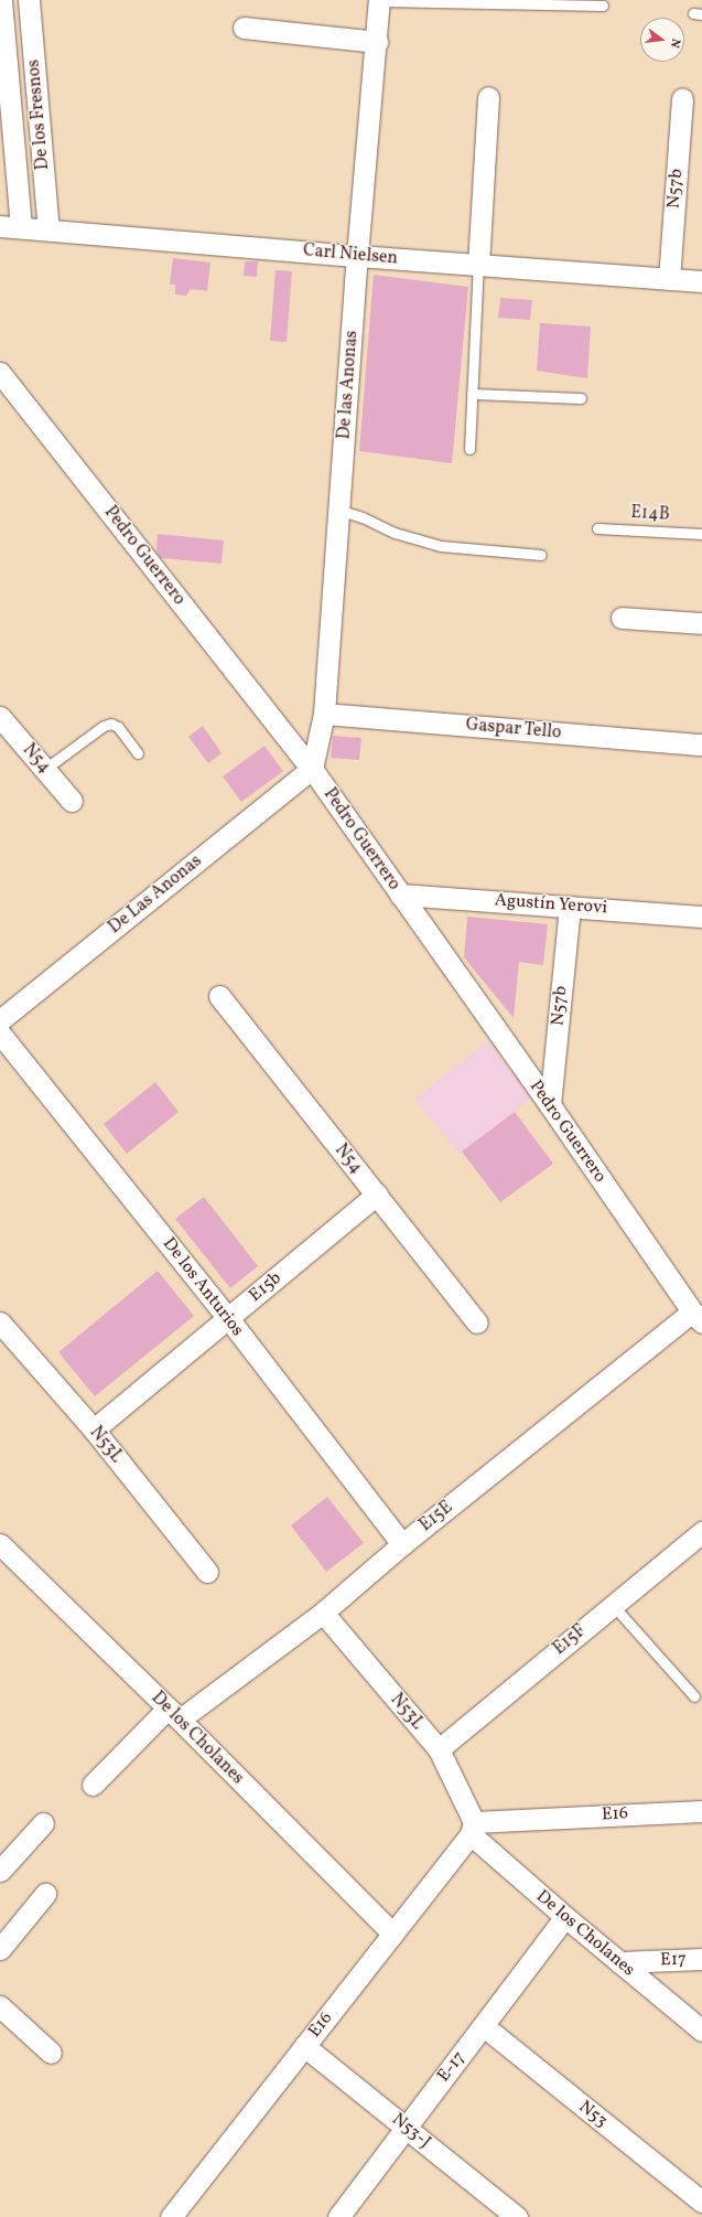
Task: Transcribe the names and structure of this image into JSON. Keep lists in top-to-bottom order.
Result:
{
  "streets": {
    "street": [
      "De los Fresnos",
      "N57b",
      "Carl Nielsen",
      "De las Anonas",
      "Pedro Guerrero",
      "Gaspar Tello",
      "N54",
      "De Las Anonas",
      "Agustín Yerovi",
      "De los Anturios",
      "E15b",
      "N53L",
      "E15E",
      "E15F",
      "De los Cholanes",
      "E16",
      "E17",
      "E-17",
      "N53",
      "N53-J"
    ],
    "lane": ["E14B"]
  },
  "crossings": [
    ["De los Fresnos", "Carl Nielsen"],
    ["N57b", "Carl Nielsen"],
    ["N57b", "Pedro Guerrero"],
    ["N57b", "Agustín Yerovi"],
    ["Carl Nielsen", "De las Anonas"],
    ["De las Anonas", "Pedro Guerrero"],
    ["De las Anonas", "Gaspar Tello"],
    ["De las Anonas", "De Las Anonas"],
    ["Pedro Guerrero", "De Las Anonas"],
    ["Pedro Guerrero", "Agustín Yerovi"],
    ["Pedro Guerrero", "E15E"],
    ["N54", "E15b"],
    ["De los Anturios", "E15b"],
    ["De los Anturios", "E15E"],
    ["E15b", "N53L"],
    ["N53L", "E15E"],
    ["N53L", "E15F"],
    ["N53L", "De los Cholanes"],
    ["N53L", "E16"],
    ["E15E", "De los Cholanes"],
    ["De los Cholanes", "E16"],
    ["De los Cholanes", "E17"],
    ["De los Cholanes", "E-17"],
    ["E16", "N53-J"],
    ["E-17", "N53"],
    ["E-17", "N53-J"]
  ],
  "north": "right"
}
